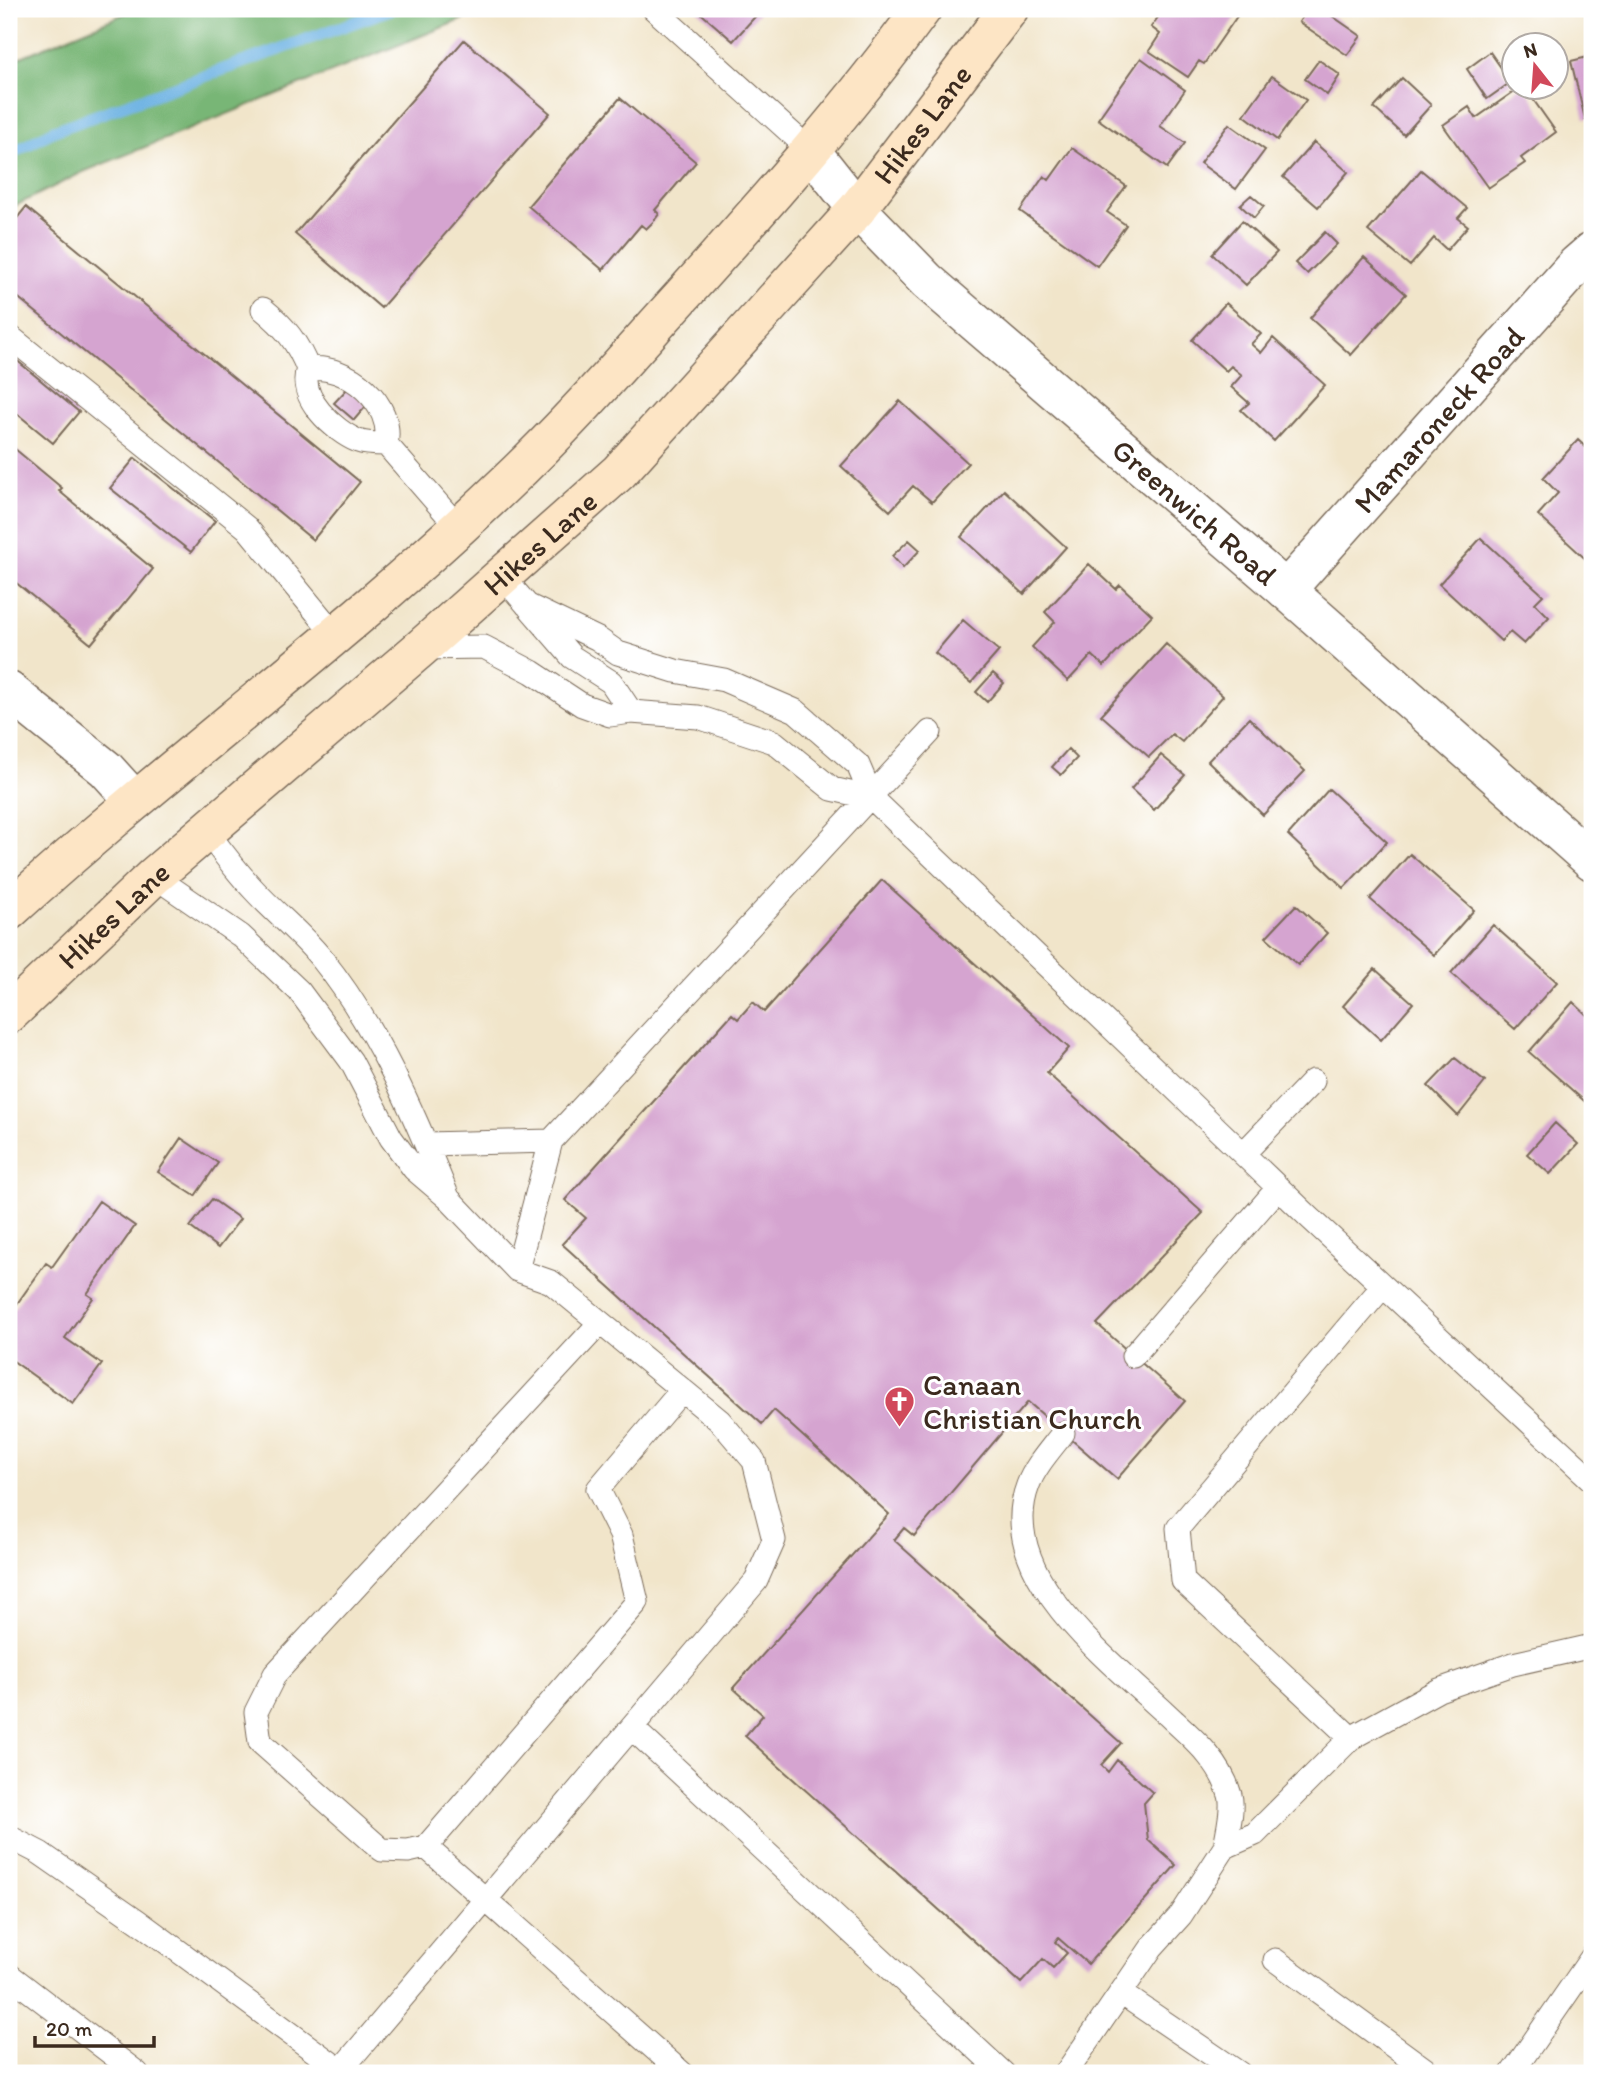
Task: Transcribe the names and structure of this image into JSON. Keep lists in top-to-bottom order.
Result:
{
  "streets": {
    "main road": ["Hikes Lane"],
    "street": ["Mamaroneck Road", "Greenwich Road"]
  },
  "crossings": [
    ["Hikes Lane", "Greenwich Road"],
    ["Mamaroneck Road", "Greenwich Road"]
  ],
  "places": {
    "church": ["Canaan Christian Church"]
  },
  "scale_bar": "20 m",
  "north": "top"
}
